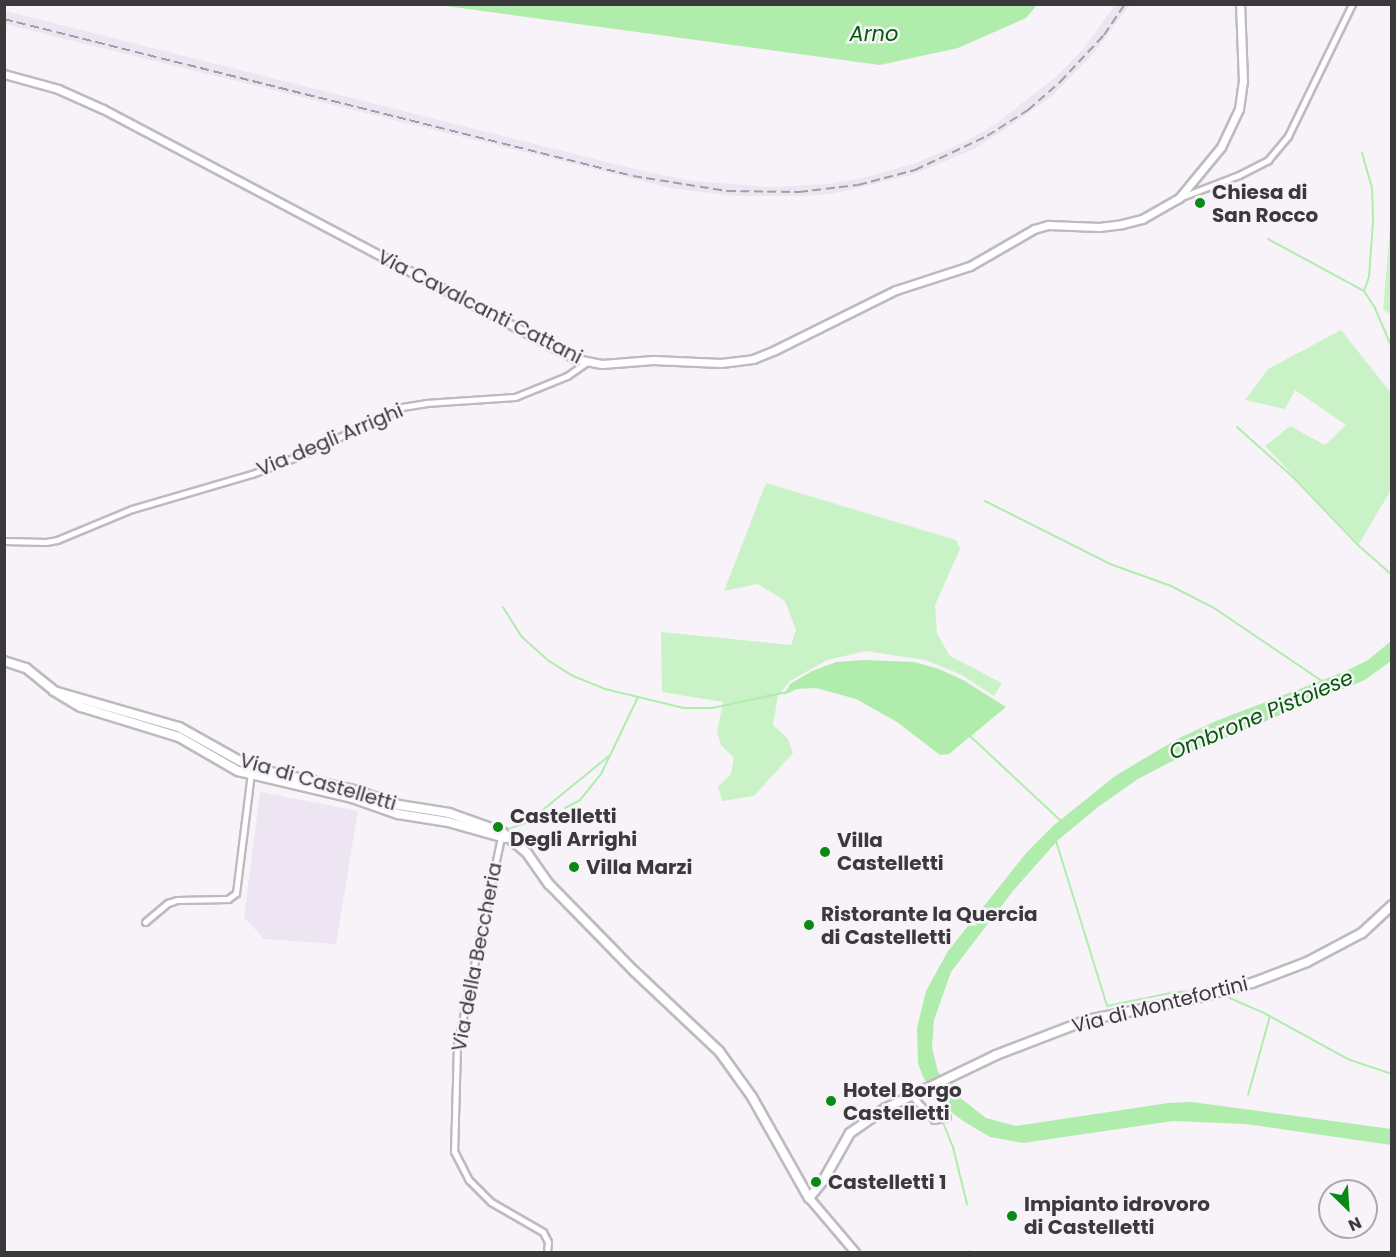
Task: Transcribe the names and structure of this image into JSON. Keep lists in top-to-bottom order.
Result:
{
  "streets": {
    "main road": ["Via di Castelletti", "Via di Montefortini"],
    "street": ["Via Cavalcanti Cattani", "Via degli Arrighi", "Via della Beccheria"]
  },
  "crossings": [
    ["Via Cavalcanti Cattani", "Via degli Arrighi"],
    ["Via di Castelletti", "Via della Beccheria"],
    ["Via di Castelletti", "Via di Montefortini"]
  ],
  "water": ["Arno", "Ombrone Pistoiese"],
  "places": [
    "Chiesa di San Rocco",
    "Castelletti Degli Arrighi",
    "Villa Castelletti",
    "Villa Marzi",
    "Ristorante la Quercia di Castelletti",
    "Hotel Borgo Castelletti",
    "Castelletti 1",
    "Impianto idrovoro di Castelletti"
  ],
  "north": "bottom right"
}
